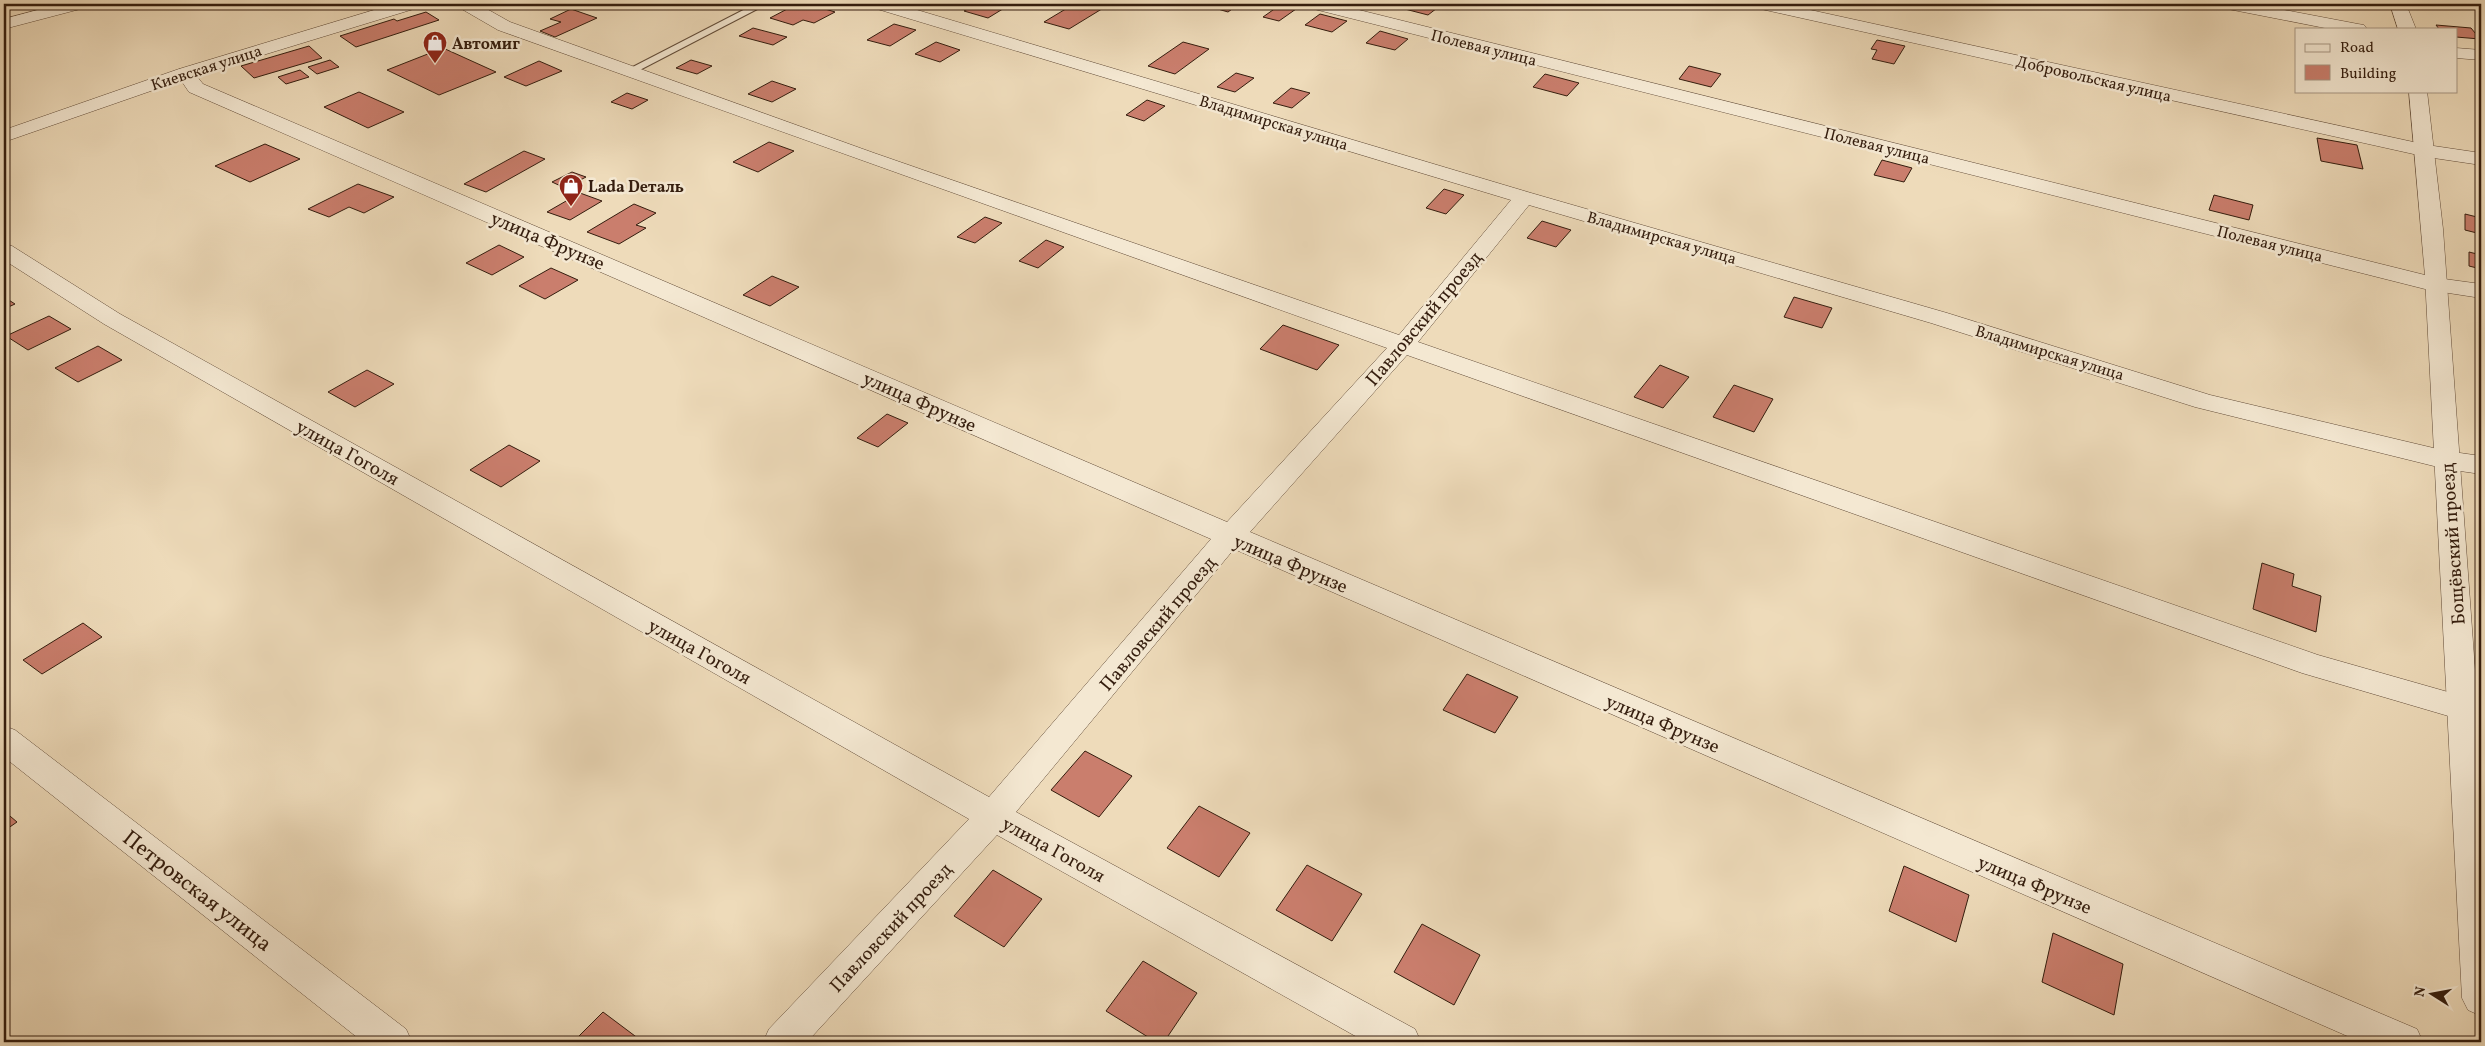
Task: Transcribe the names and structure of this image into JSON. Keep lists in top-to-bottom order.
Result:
{
  "streets": {
    "street": [
      "Полевая улица",
      "Киевская улица",
      "Добровольская улица",
      "Владимирская улица",
      "улица Фрунзе",
      "Павловский проезд",
      "улица Гоголя",
      "Бощёвский проезд",
      "Петровская улица"
    ]
  },
  "crossings": [
    ["Полевая улица", "Бощёвский проезд"],
    ["Киевская улица", "улица Фрунзе"],
    ["Добровольская улица", "Бощёвский проезд"],
    ["Владимирская улица", "Павловский проезд"],
    ["Владимирская улица", "Бощёвский проезд"],
    ["улица Фрунзе", "Павловский проезд"],
    ["Павловский проезд", "улица Гоголя"]
  ],
  "places": {
    "shop": ["Автомиг", "Lada Dеталь"]
  },
  "legend": ["Road", "Building"],
  "north": "left"
}
